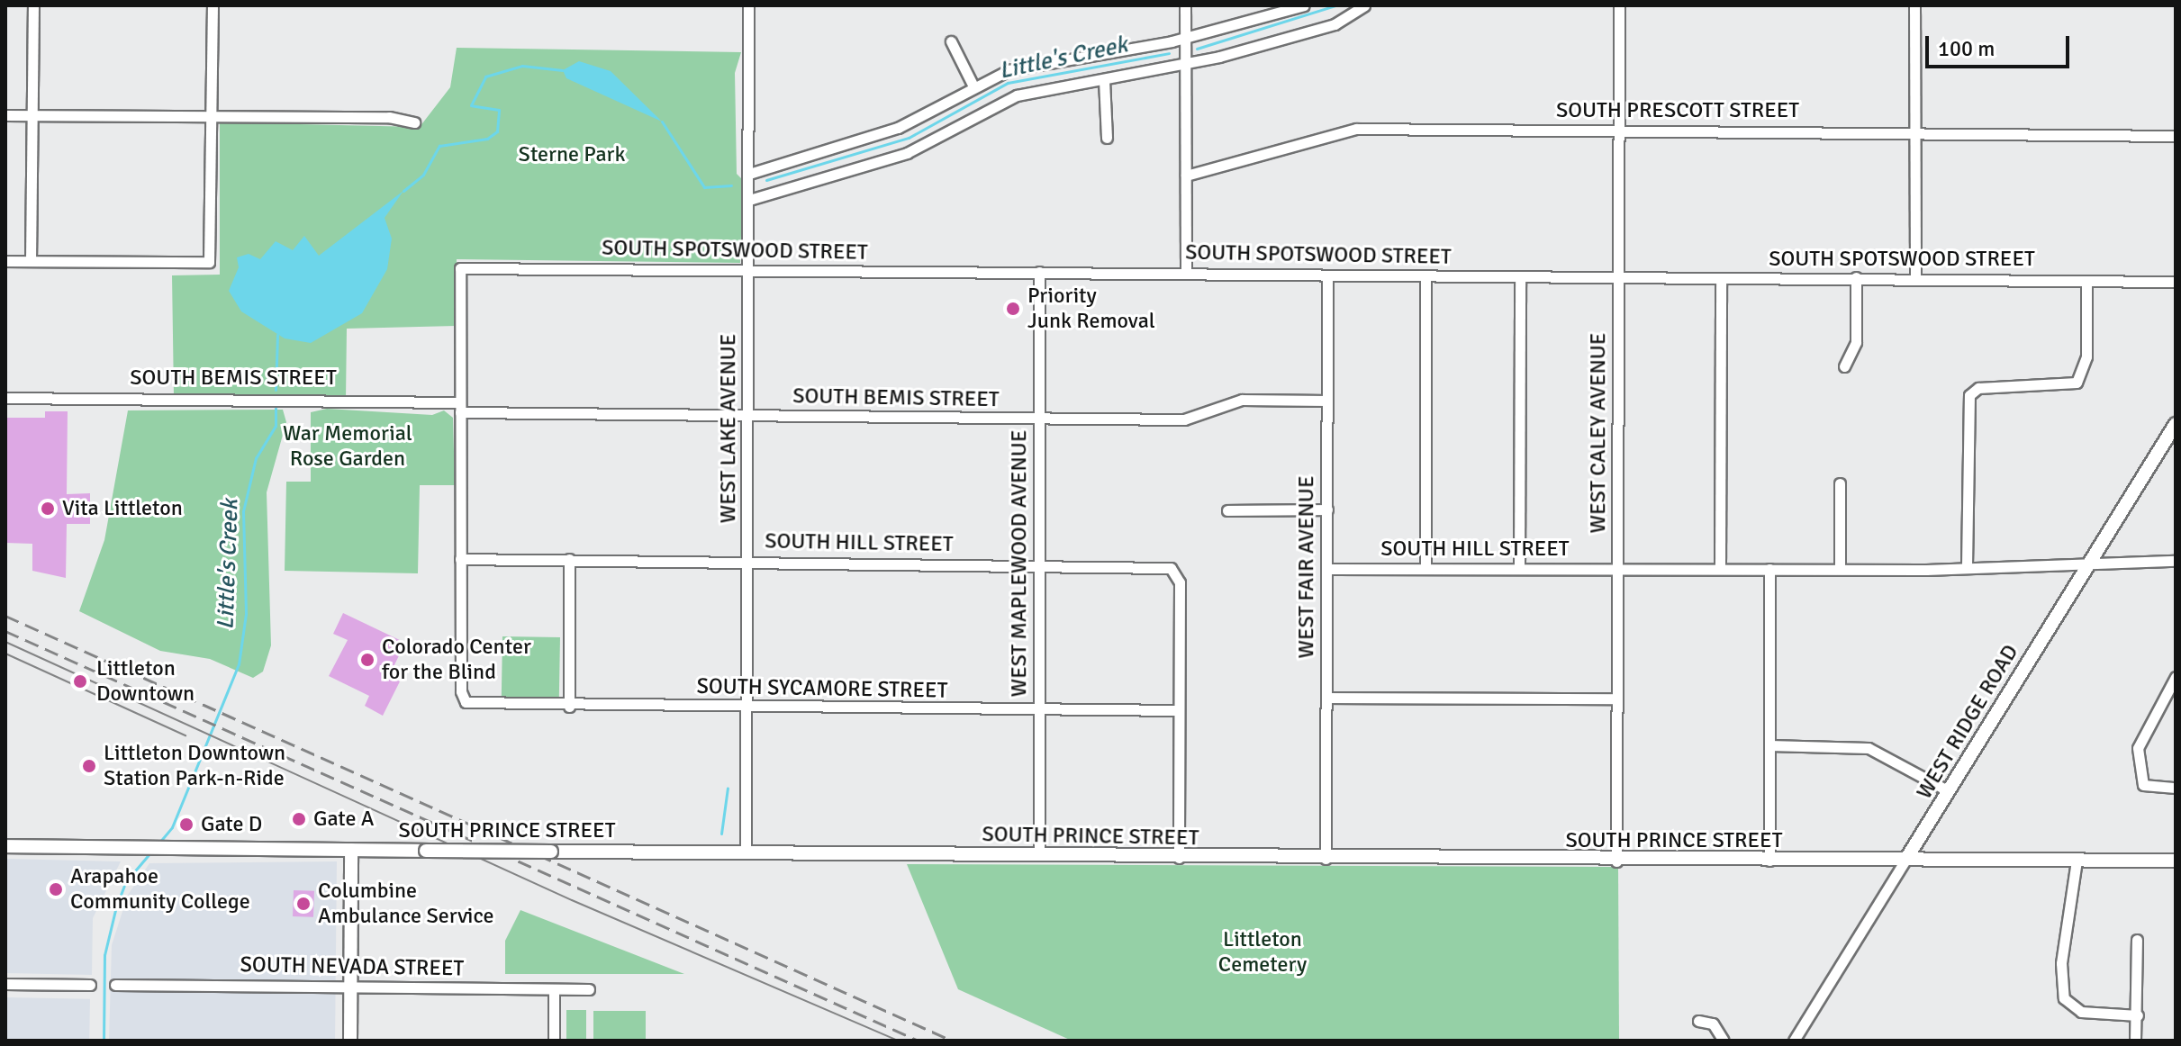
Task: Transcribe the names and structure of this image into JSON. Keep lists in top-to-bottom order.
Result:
{
  "streets": {
    "street": [
      "SOUTH PRESCOTT STREET",
      "SOUTH SPOTSWOOD STREET",
      "SOUTH BEMIS STREET",
      "WEST LAKE AVENUE",
      "WEST CALEY AVENUE",
      "SOUTH HILL STREET",
      "WEST MAPLEWOOD AVENUE",
      "WEST FAIR AVENUE",
      "SOUTH SYCAMORE STREET",
      "WEST RIDGE ROAD",
      "SOUTH PRINCE STREET",
      "SOUTH NEVADA STREET"
    ]
  },
  "crossings": [
    ["SOUTH PRESCOTT STREET", "WEST CALEY AVENUE"],
    ["SOUTH SPOTSWOOD STREET", "SOUTH BEMIS STREET"],
    ["SOUTH SPOTSWOOD STREET", "WEST LAKE AVENUE"],
    ["SOUTH SPOTSWOOD STREET", "WEST CALEY AVENUE"],
    ["SOUTH SPOTSWOOD STREET", "WEST MAPLEWOOD AVENUE"],
    ["SOUTH SPOTSWOOD STREET", "WEST FAIR AVENUE"],
    ["SOUTH BEMIS STREET", "WEST LAKE AVENUE"],
    ["SOUTH BEMIS STREET", "WEST MAPLEWOOD AVENUE"],
    ["SOUTH BEMIS STREET", "WEST FAIR AVENUE"],
    ["WEST LAKE AVENUE", "SOUTH HILL STREET"],
    ["WEST LAKE AVENUE", "SOUTH SYCAMORE STREET"],
    ["WEST LAKE AVENUE", "SOUTH PRINCE STREET"],
    ["WEST CALEY AVENUE", "SOUTH HILL STREET"],
    ["WEST CALEY AVENUE", "SOUTH PRINCE STREET"],
    ["SOUTH HILL STREET", "WEST MAPLEWOOD AVENUE"],
    ["SOUTH HILL STREET", "WEST FAIR AVENUE"],
    ["SOUTH HILL STREET", "SOUTH SYCAMORE STREET"],
    ["SOUTH HILL STREET", "WEST RIDGE ROAD"],
    ["WEST MAPLEWOOD AVENUE", "SOUTH SYCAMORE STREET"],
    ["WEST MAPLEWOOD AVENUE", "SOUTH PRINCE STREET"],
    ["WEST FAIR AVENUE", "SOUTH PRINCE STREET"],
    ["WEST RIDGE ROAD", "SOUTH PRINCE STREET"]
  ],
  "water": ["Little's Creek"],
  "parks": ["Sterne Park", "War Memorial Rose Garden", "Littleton Cemetery"],
  "places": [
    "Priority Junk Removal",
    "Vita Littleton",
    "Colorado Center for the Blind",
    "Littleton Downtown",
    "Littleton Downtown Station Park-n-Ride",
    "Gate A",
    "Gate D",
    "Arapahoe Community College",
    "Columbine Ambulance Service"
  ],
  "scale_bar": "100 m"
}
